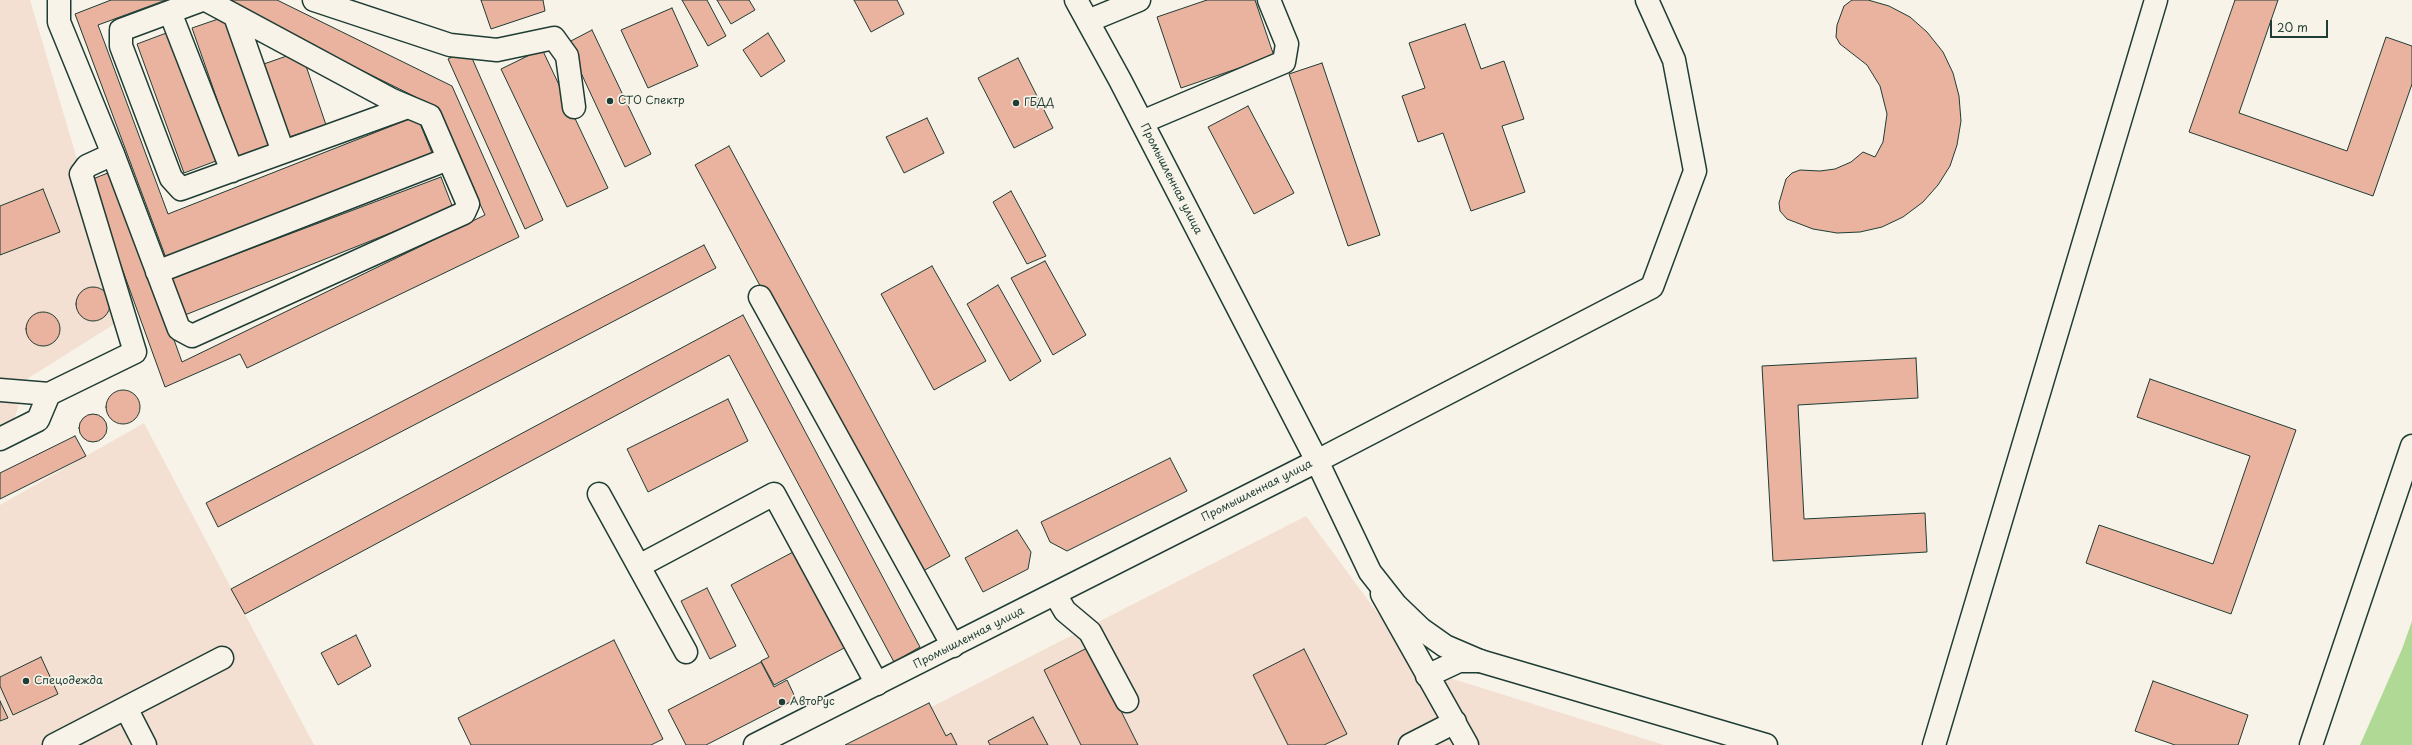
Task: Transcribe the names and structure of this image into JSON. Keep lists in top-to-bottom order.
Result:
{
  "streets": {
    "main road": ["Промышленная улица"]
  },
  "places": [
    "СТО Спектр",
    "ГБДД",
    "Спецодежда",
    "АвтоРус"
  ],
  "scale_bar": "20 m"
}
